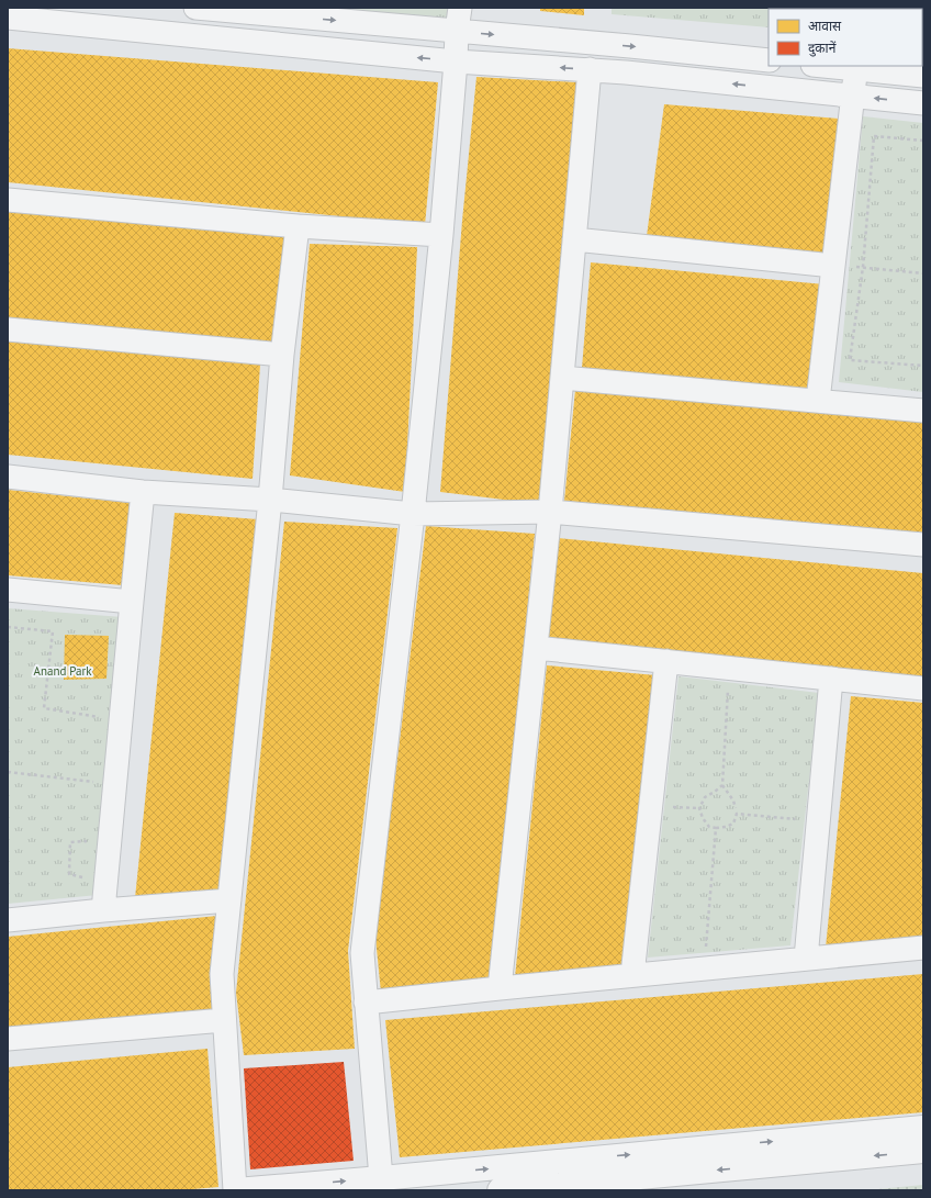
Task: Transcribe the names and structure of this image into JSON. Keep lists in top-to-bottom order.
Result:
{
  "parks": ["Anand Park"],
  "legend": ["आवास", "दुकानें"]
}
